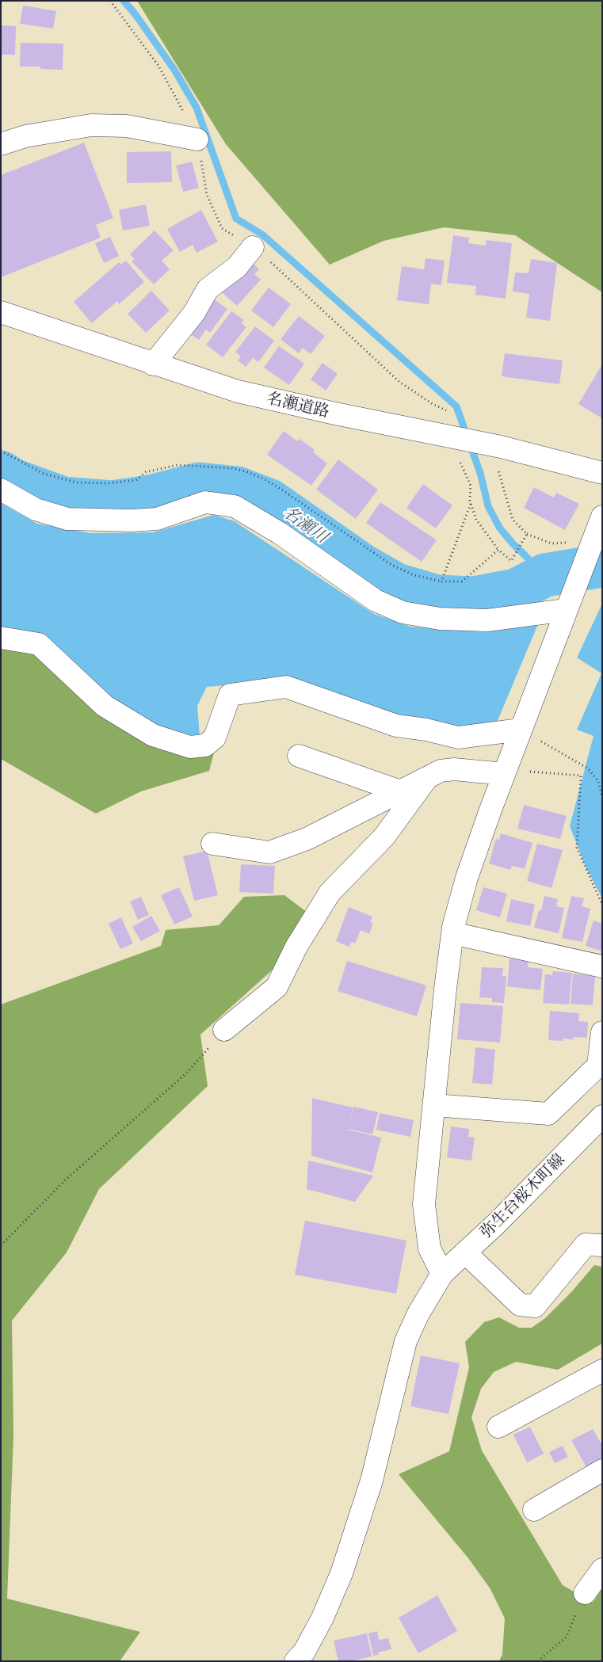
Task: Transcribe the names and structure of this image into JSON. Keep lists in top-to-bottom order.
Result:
{
  "streets": {
    "street": ["名瀬道路", "弥生台桜木町線"]
  },
  "water": ["名瀬川"]
}
